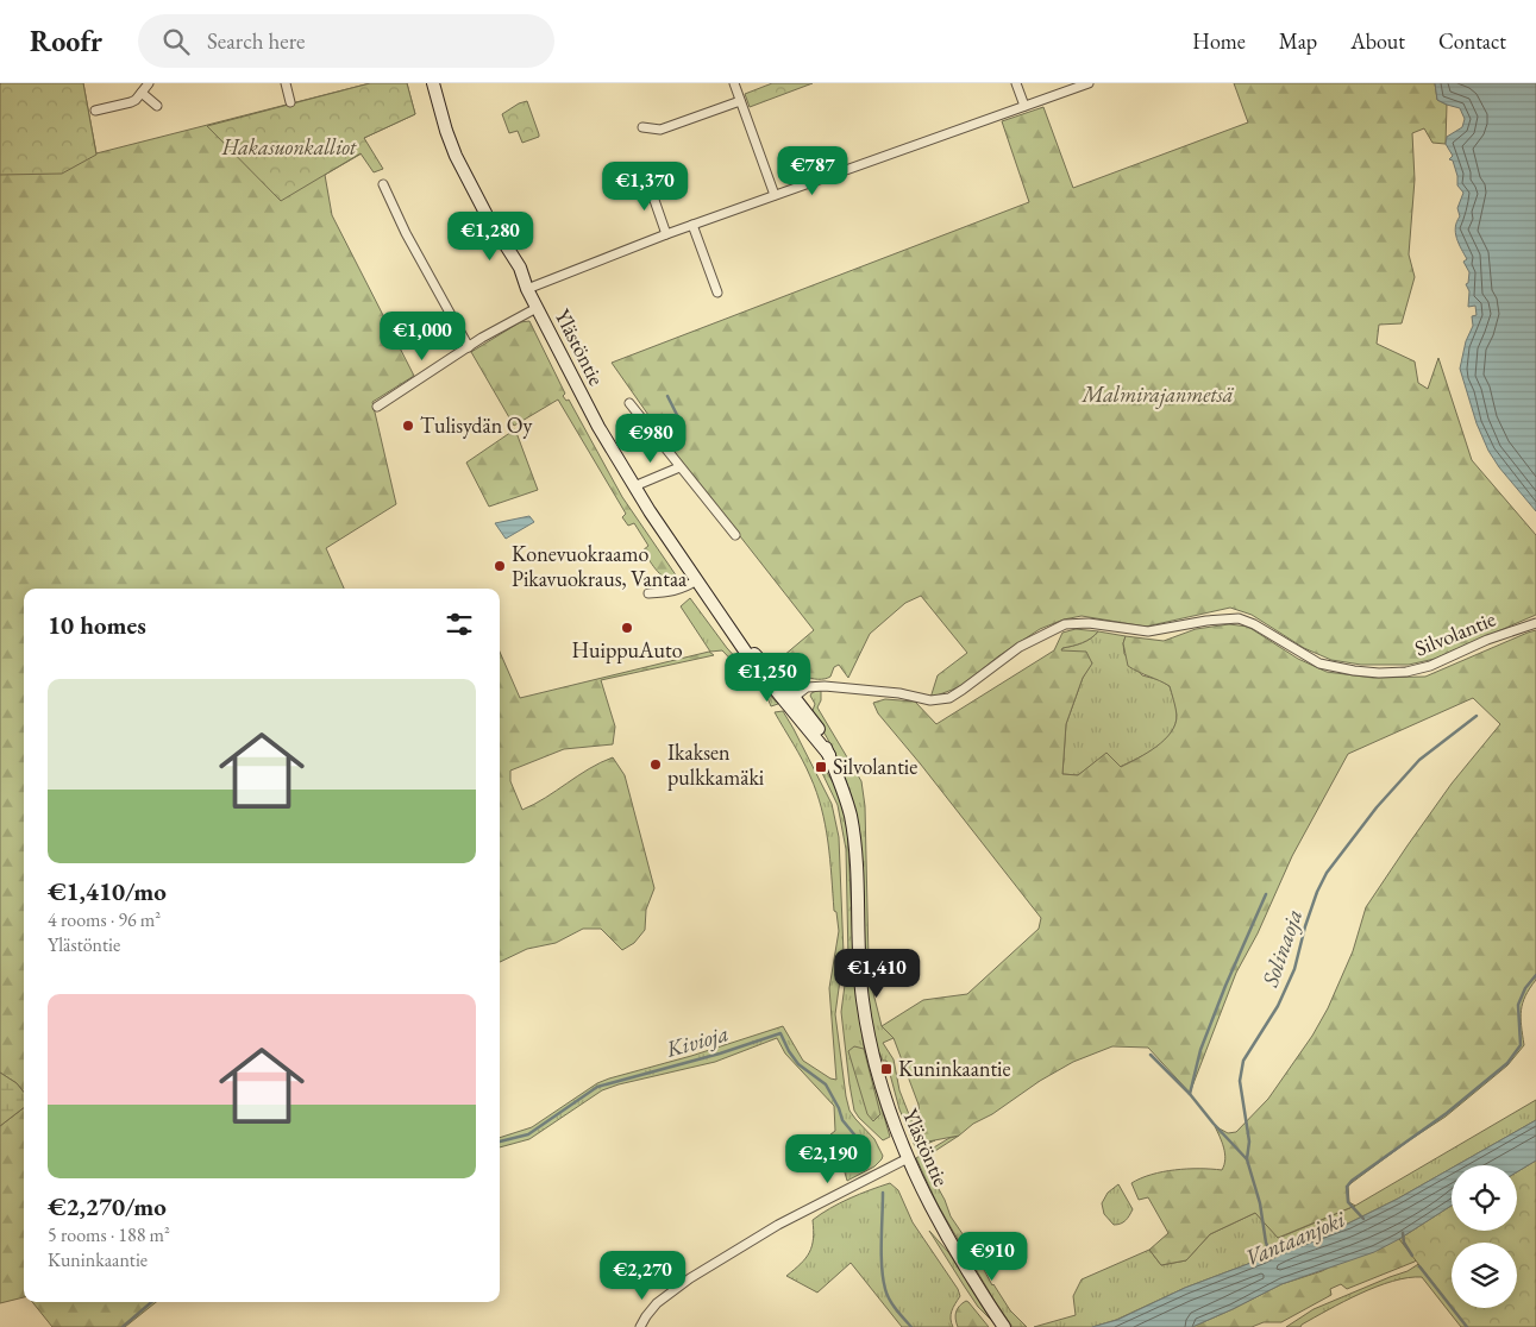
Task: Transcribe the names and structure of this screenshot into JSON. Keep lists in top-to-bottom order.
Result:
{
  "streets": {
    "main road": ["Ylästöntie"],
    "street": ["Silvolantie"]
  },
  "crossings": [
    ["Ylästöntie", "Silvolantie"]
  ],
  "water": ["Solinaoja", "Kivioja", "Vantaanjoki"],
  "parks": ["Hakasuonkalliot", "Malmirajanmetsä"],
  "places": {
    "other": [
      "Tulisydän Oy",
      "Konevuokraamo Pikavuokraus, Vantaa",
      "HuippuAuto",
      "Ikaksen pulkkamäki"
    ],
    "transit": ["Silvolantie", "Kuninkaantie"]
  },
  "page": {
    "header": "Roofr",
    "search": "Search here",
    "nav": [
      "Home",
      "Map",
      "About",
      "Contact"
    ],
    "price": [
      "€787",
      "€1,370",
      "€1,280",
      "€1,000",
      "€980",
      "€1,250",
      "€1,410",
      "€2,190",
      "€910",
      "€2,270"
    ],
    "heading": "10 homes",
    "list": [
      {
        "name": "€1,410/mo",
        "note": "4 rooms · 96 m² · Ylästöntie"
      },
      {
        "name": "€2,270/mo",
        "note": "5 rooms · 188 m² · Kuninkaantie"
      }
    ]
  }
}
